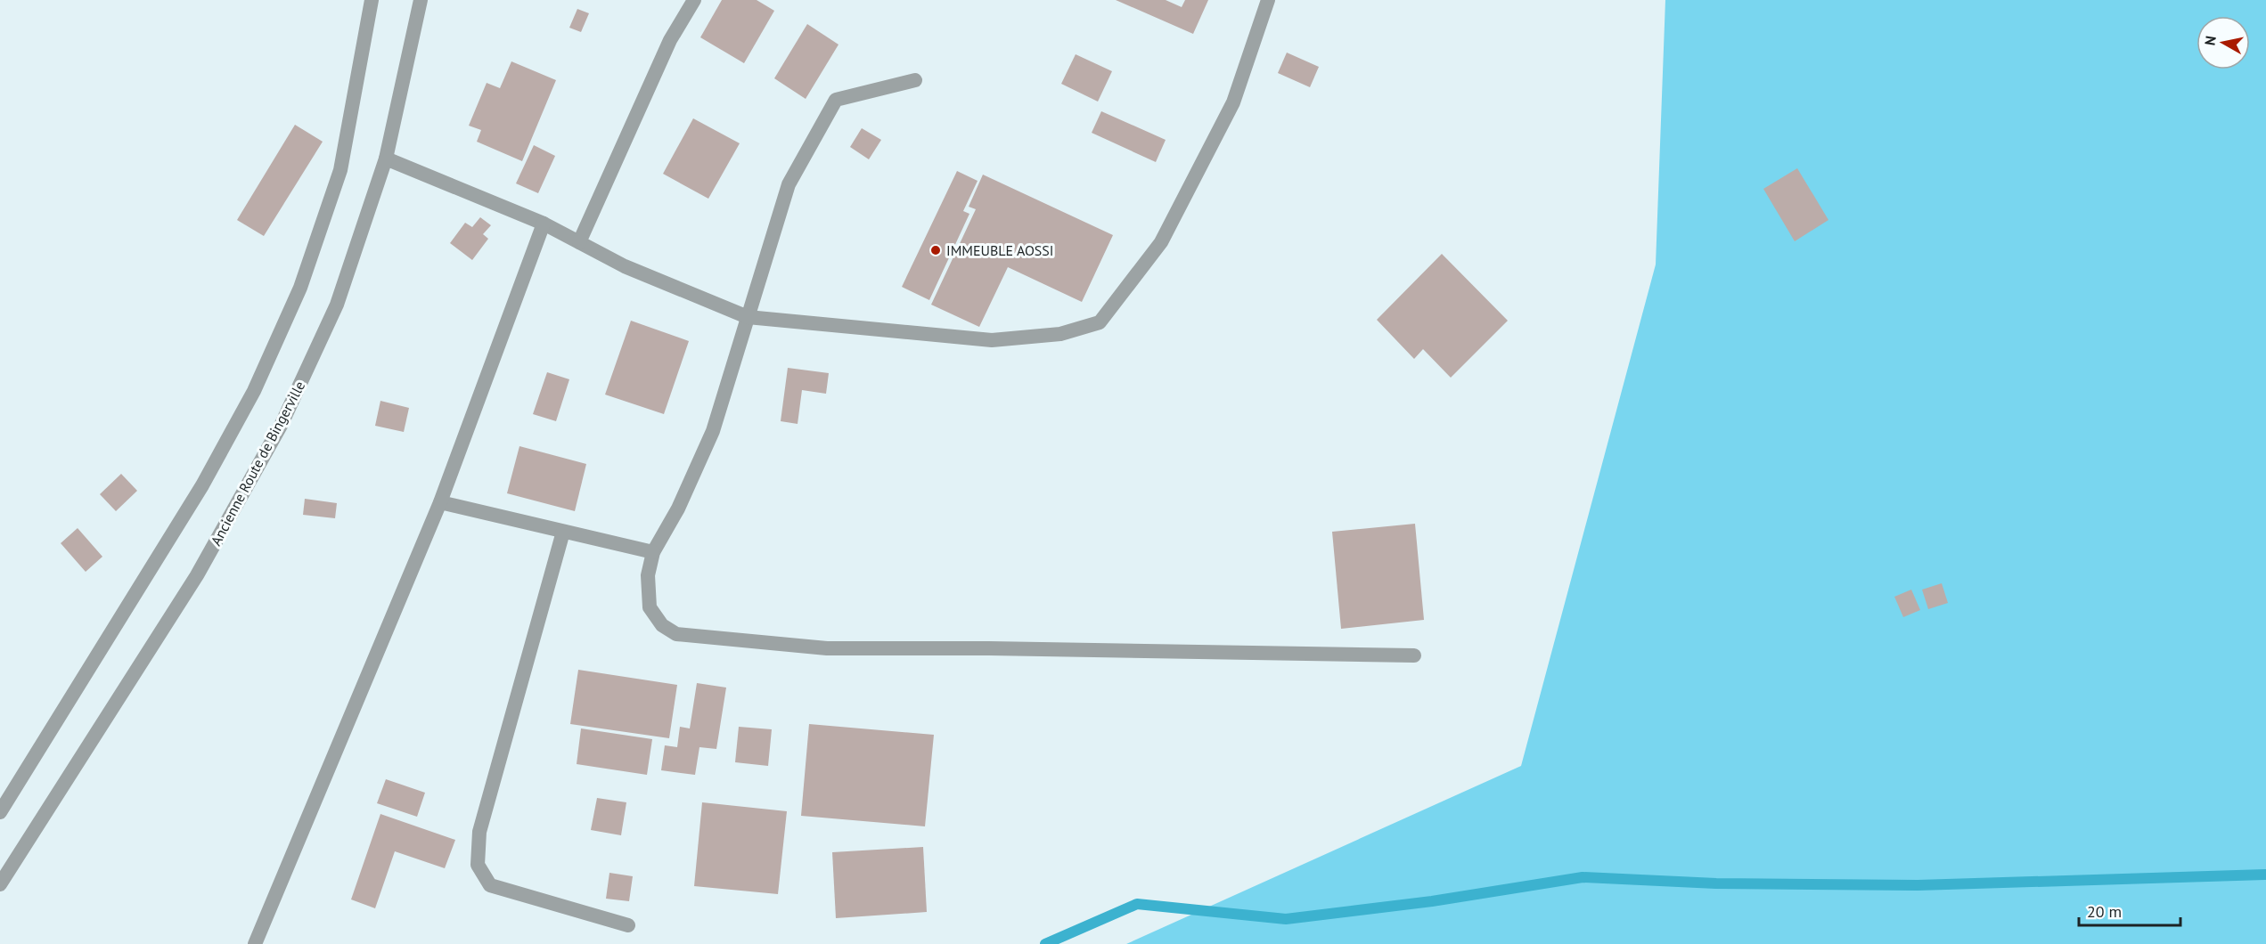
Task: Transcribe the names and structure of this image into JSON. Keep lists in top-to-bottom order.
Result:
{
  "streets": {
    "street": ["Ancienne Route de Bingerville"]
  },
  "places": ["IMMEUBLE AOSSI"],
  "scale_bar": "20 m",
  "north": "left"
}
